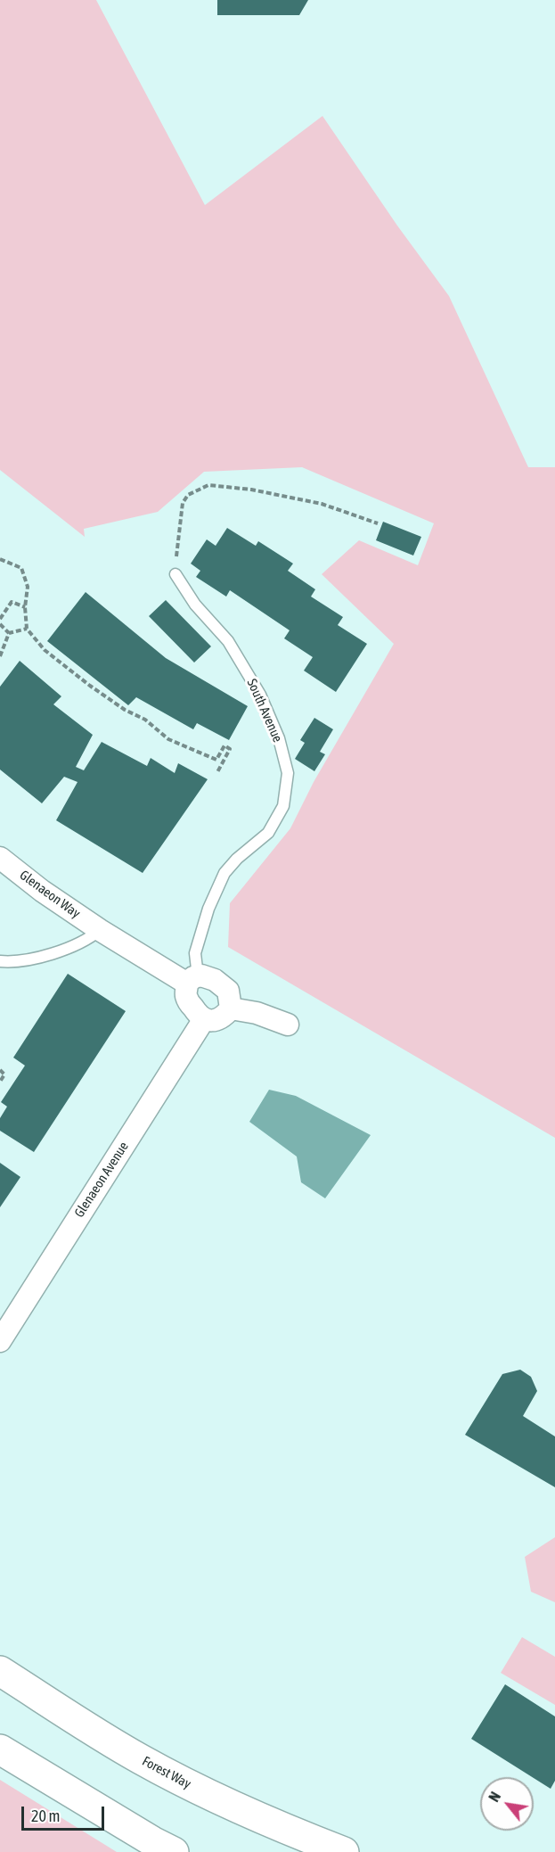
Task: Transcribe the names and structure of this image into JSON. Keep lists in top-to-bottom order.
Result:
{
  "streets": {
    "main road": ["Forest Way"],
    "street": ["Glenaeon Way", "Glenaeon Avenue"],
    "lane": ["South Avenue"]
  },
  "crossings": [
    ["South Avenue", "Glenaeon Way"],
    ["South Avenue", "Glenaeon Avenue"],
    ["Glenaeon Way", "Glenaeon Avenue"]
  ],
  "scale_bar": "20 m",
  "north": "top left"
}
